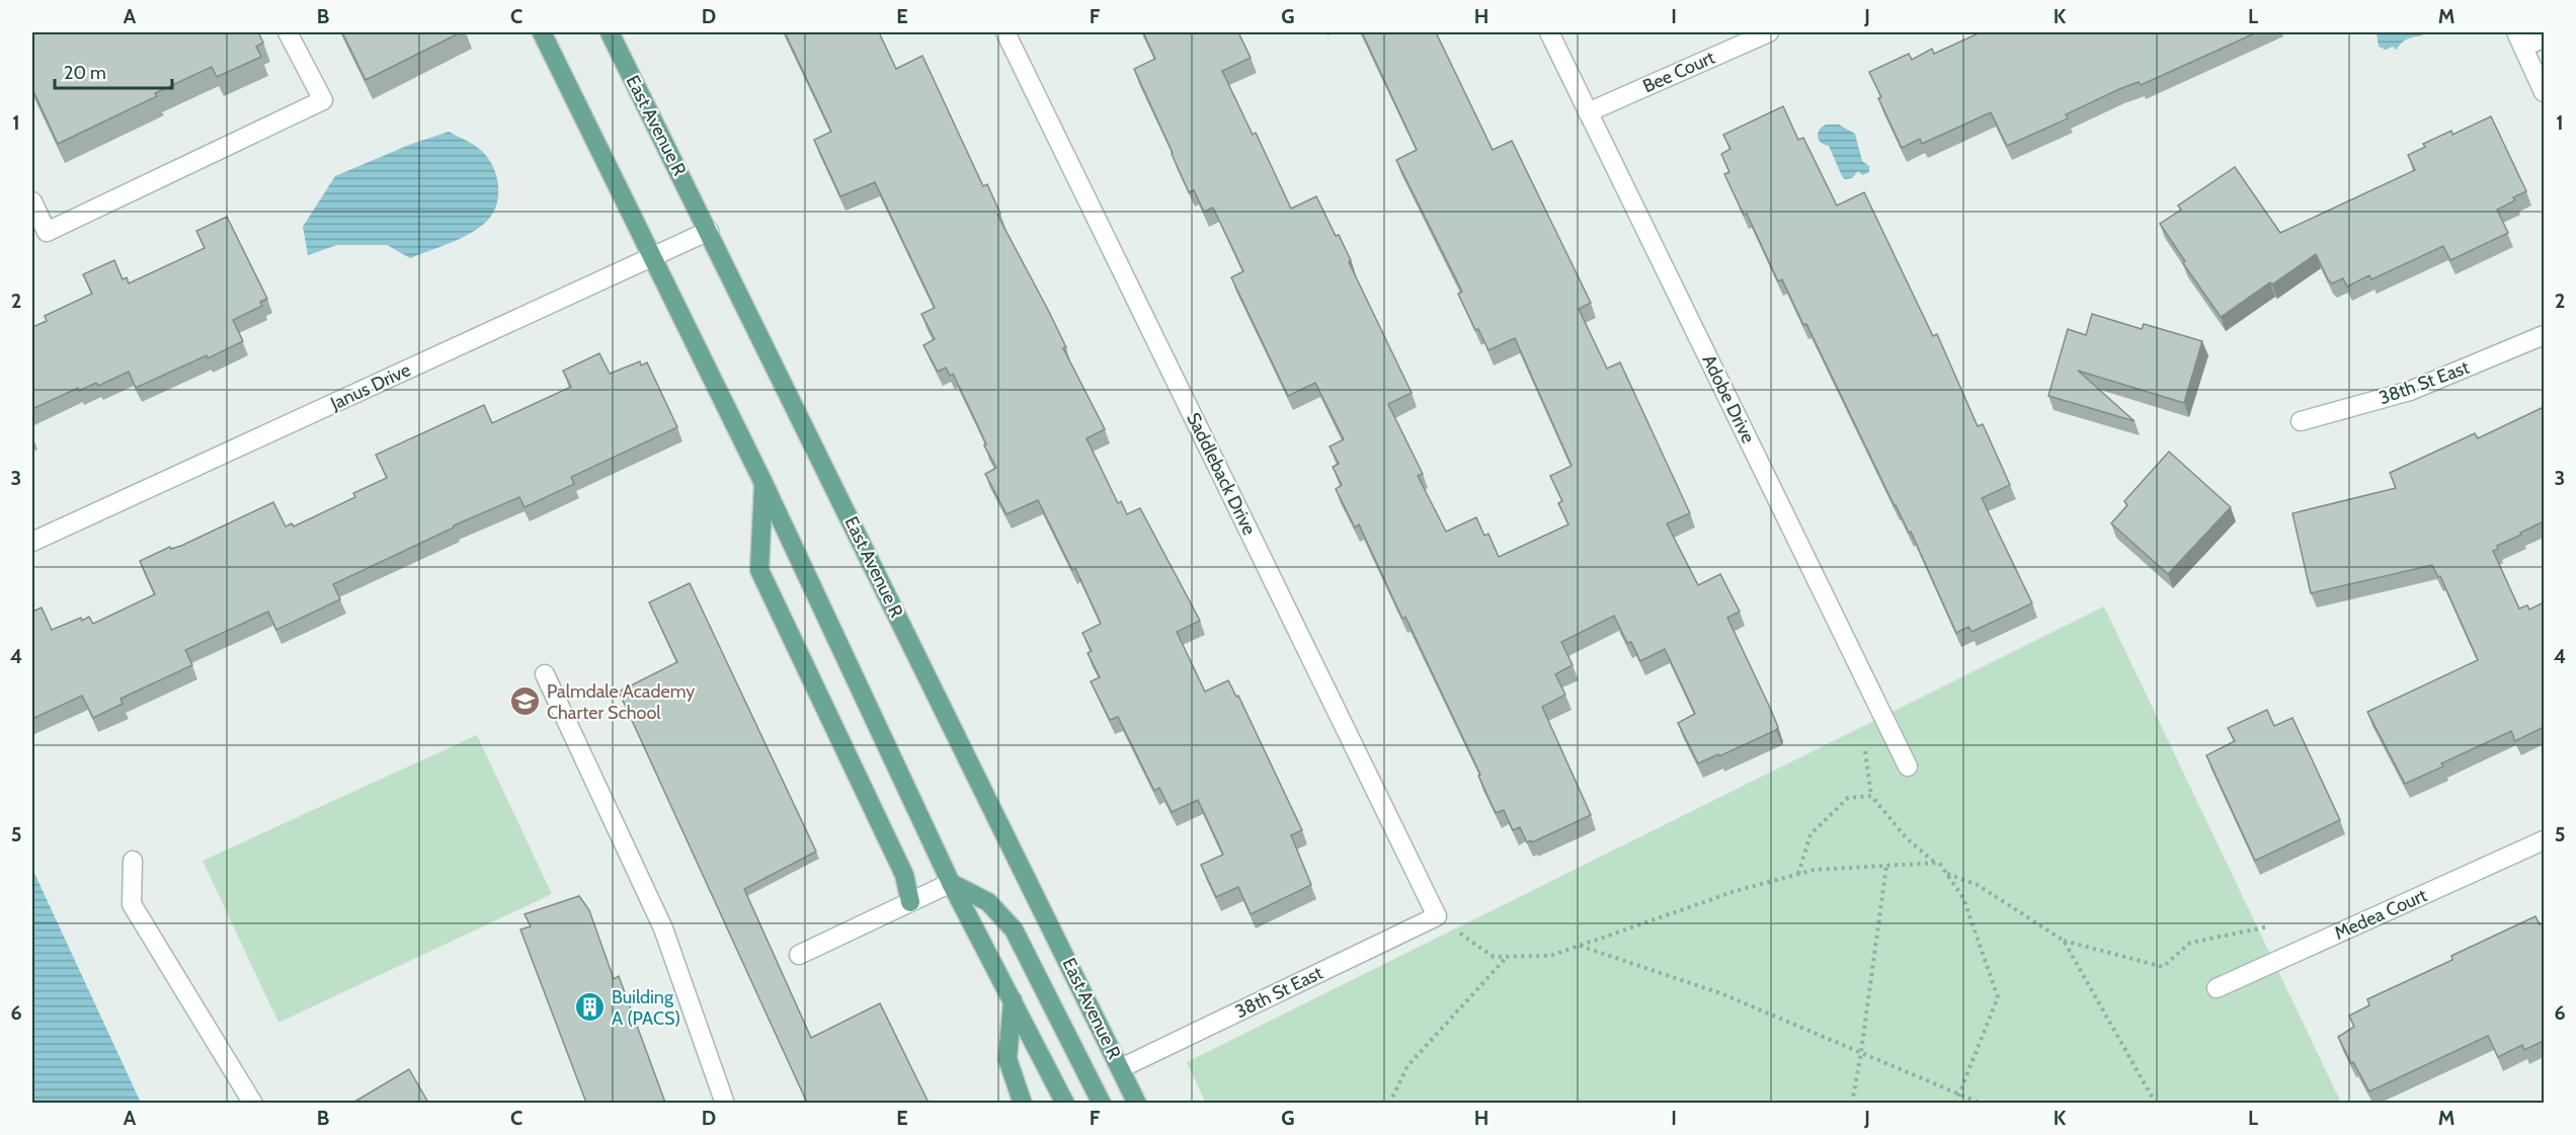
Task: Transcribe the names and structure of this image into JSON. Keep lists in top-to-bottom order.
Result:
{
  "streets": {
    "main road": ["East Avenue R"],
    "street": [
      "Bee Court",
      "38th St East",
      "Janus Drive",
      "Adobe Drive",
      "Saddleback Drive",
      "Medea Court"
    ]
  },
  "crossings": [
    ["Bee Court", "Adobe Drive"],
    ["East Avenue R", "38th St East"],
    ["East Avenue R", "Janus Drive"],
    ["38th St East", "Saddleback Drive"]
  ],
  "places": {
    "school or university": ["Palmdale Academy Charter School"],
    "building": ["Building A (PACS)"]
  },
  "scale_bar": "20 m",
  "grid": {
    "columns": [
      "A",
      "B",
      "C",
      "D",
      "E",
      "F",
      "G",
      "H",
      "I",
      "J",
      "K",
      "L",
      "M"
    ],
    "rows": [
      "1",
      "2",
      "3",
      "4",
      "5",
      "6"
    ]
  }
}
